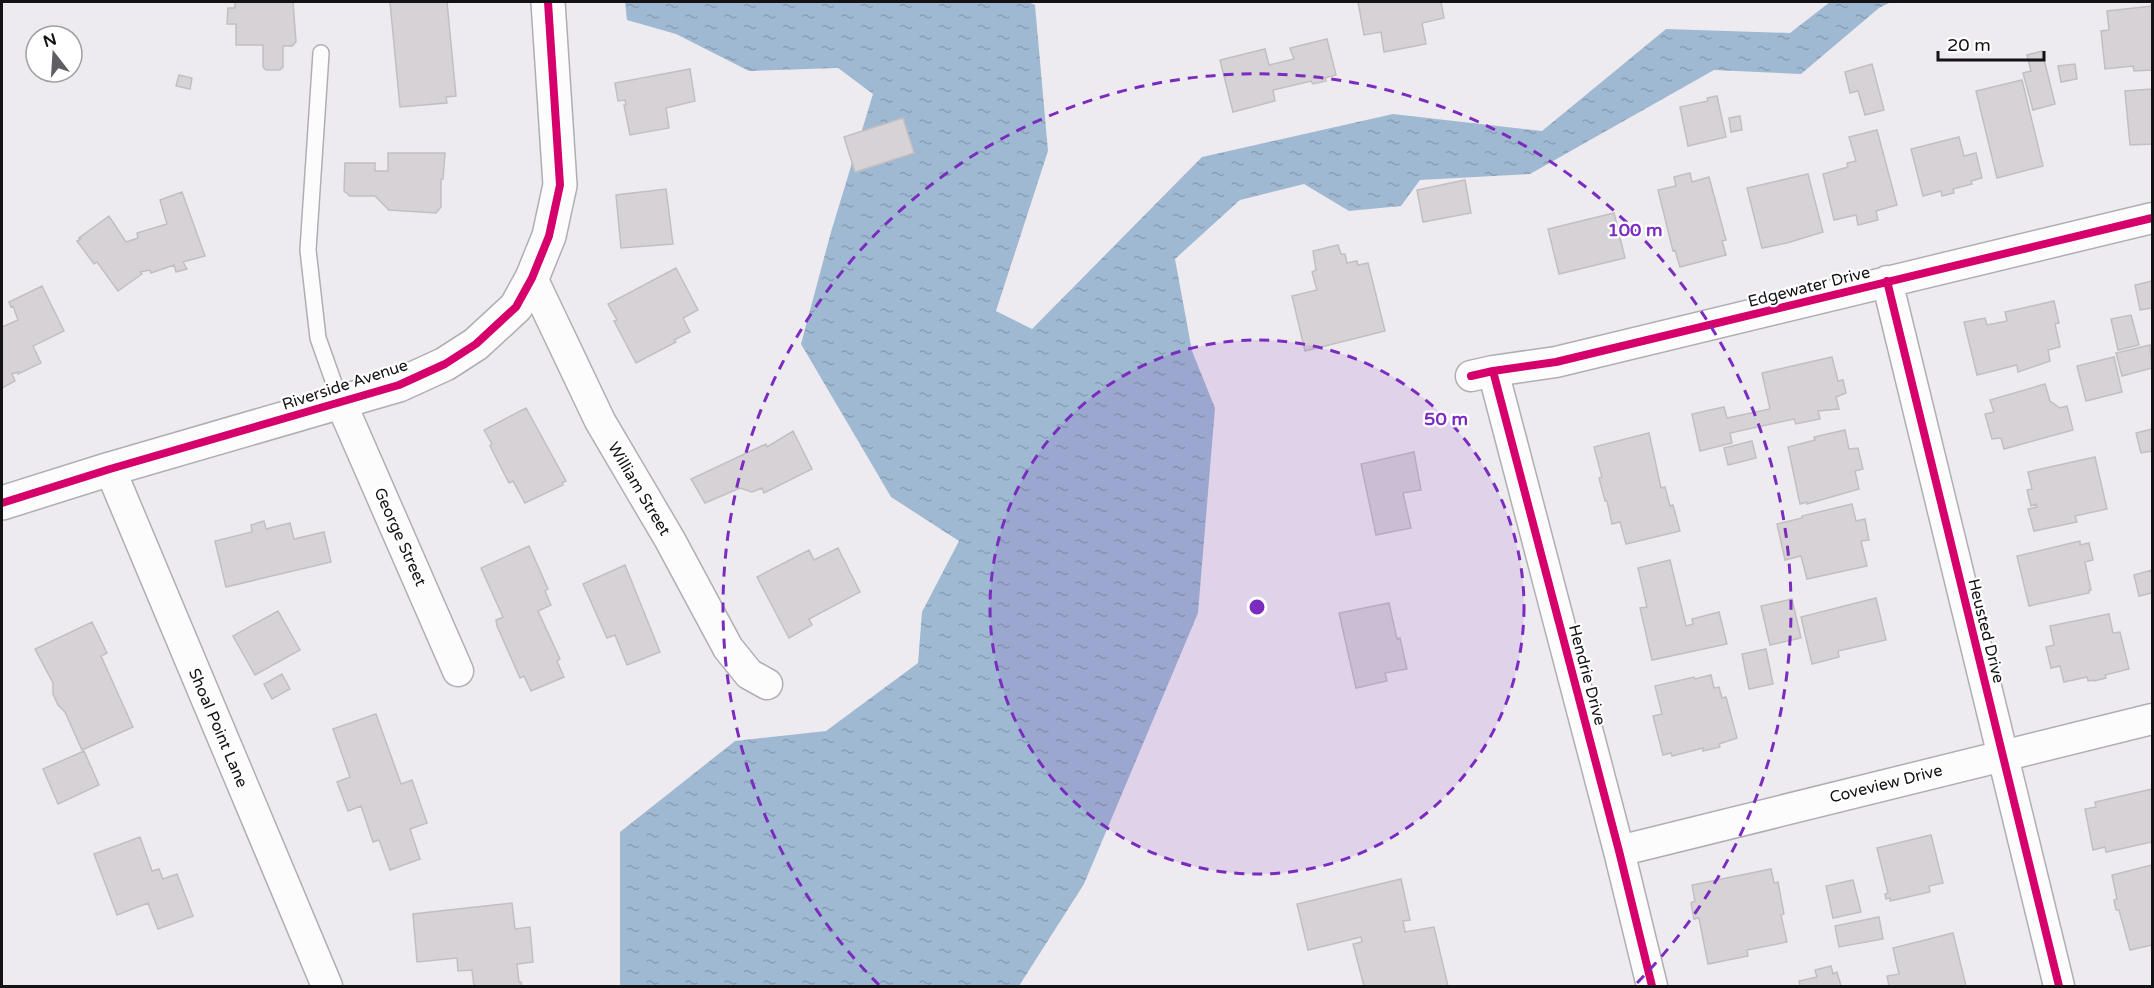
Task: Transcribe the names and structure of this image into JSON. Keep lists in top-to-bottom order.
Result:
{
  "streets": {
    "street": [
      "Edgewater Drive",
      "Riverside Avenue",
      "William Street",
      "George Street",
      "Heusted Drive",
      "Hendrie Drive",
      "Shoal Point Lane",
      "Coveview Drive"
    ]
  },
  "crossings": [
    ["Edgewater Drive", "Heusted Drive"],
    ["Edgewater Drive", "Hendrie Drive"],
    ["Riverside Avenue", "William Street"],
    ["Riverside Avenue", "George Street"],
    ["Riverside Avenue", "Shoal Point Lane"],
    ["Heusted Drive", "Coveview Drive"],
    ["Hendrie Drive", "Coveview Drive"]
  ],
  "scale_bar": "20 m",
  "north": "top",
  "rings": ["100 m", "50 m"]
}
